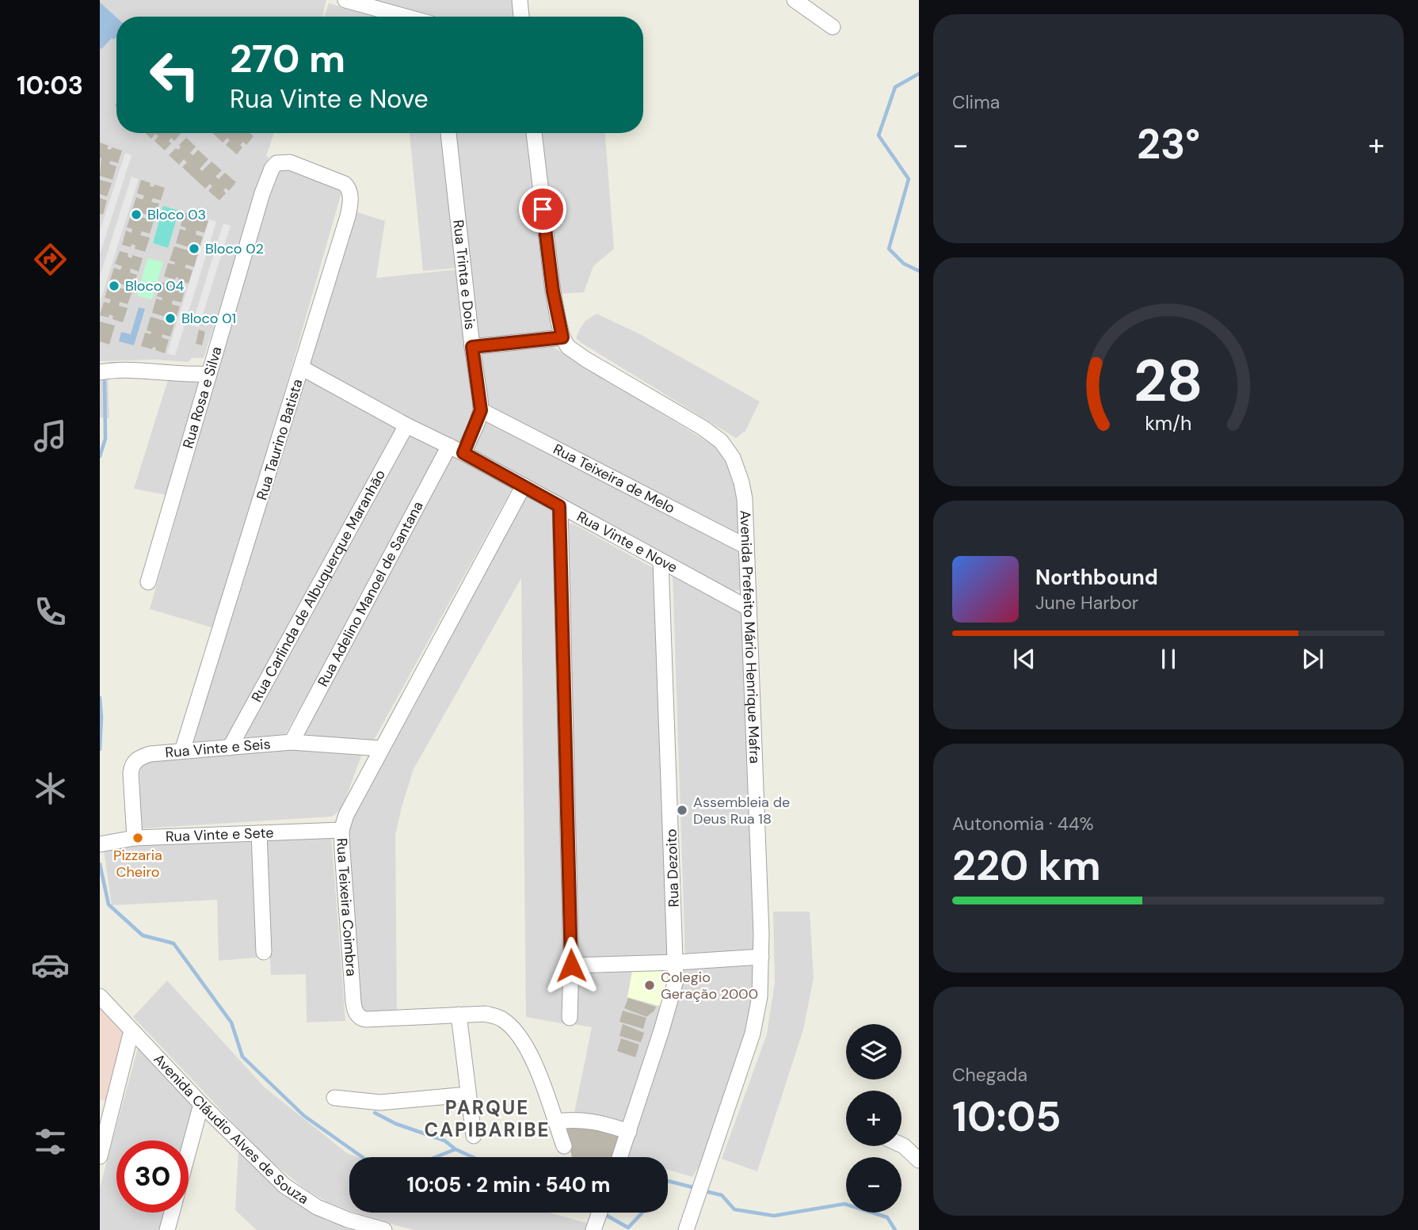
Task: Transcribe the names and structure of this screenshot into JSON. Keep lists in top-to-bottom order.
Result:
{
  "streets": {
    "street": [
      "Rua Trinta e Dois",
      "Rua Rosa e Silva",
      "Rua Taurino Batista",
      "Rua Teixeira de Melo",
      "Rua Vinte e Nove",
      "Rua Carlinda de Albuquerque Maranhão",
      "Rua Adelino Manoel de Santana",
      "Avenida Prefeito Mário Henrique Mafra",
      "Rua Vinte e Seis",
      "Rua Vinte e Sete",
      "Rua Dezoito",
      "Rua Teixeira Coimbra",
      "Avenida Cláudio Alves de Souza"
    ]
  },
  "crossings": [
    ["Rua Trinta e Dois", "Rua Teixeira de Melo"],
    ["Rua Trinta e Dois", "Rua Vinte e Nove"],
    ["Rua Rosa e Silva", "Rua Taurino Batista"],
    ["Rua Taurino Batista", "Rua Vinte e Nove"],
    ["Rua Taurino Batista", "Rua Vinte e Seis"],
    ["Rua Teixeira de Melo", "Avenida Prefeito Mário Henrique Mafra"],
    ["Rua Vinte e Nove", "Rua Carlinda de Albuquerque Maranhão"],
    ["Rua Vinte e Nove", "Rua Adelino Manoel de Santana"],
    ["Rua Vinte e Nove", "Avenida Prefeito Mário Henrique Mafra"],
    ["Rua Vinte e Nove", "Rua Dezoito"],
    ["Rua Vinte e Nove", "Rua Teixeira Coimbra"],
    ["Rua Carlinda de Albuquerque Maranhão", "Rua Vinte e Seis"],
    ["Rua Adelino Manoel de Santana", "Rua Vinte e Seis"],
    ["Rua Vinte e Seis", "Rua Vinte e Sete"],
    ["Rua Vinte e Seis", "Rua Teixeira Coimbra"],
    ["Rua Vinte e Sete", "Rua Teixeira Coimbra"]
  ],
  "districts": ["PARQUE CAPIBARIBE"],
  "places": [
    "Bloco 03",
    "Bloco 02",
    "Bloco 04",
    "Bloco 01",
    "Assembleia de Deus Rua 18",
    "Pizzaria Cheiro",
    "Colegio Geração 2000"
  ],
  "page": {
    "tabs": "10:03",
    "tile": [
      "Clima",
      ["Autonomia · 44%", "220 km"],
      ["Chegada", "10:05"]
    ],
    "turn": ["270 m", "Rua Vinte e Nove"],
    "heat": ["−", "23°", "+"],
    "song": ["Northbound", "June Harbor"],
    "map_buttons": ["+", "−"],
    "limit": "30",
    "trip": "10:05 · 2 min · 540 m",
    "gauge": ["28", "km/h"]
  }
}
